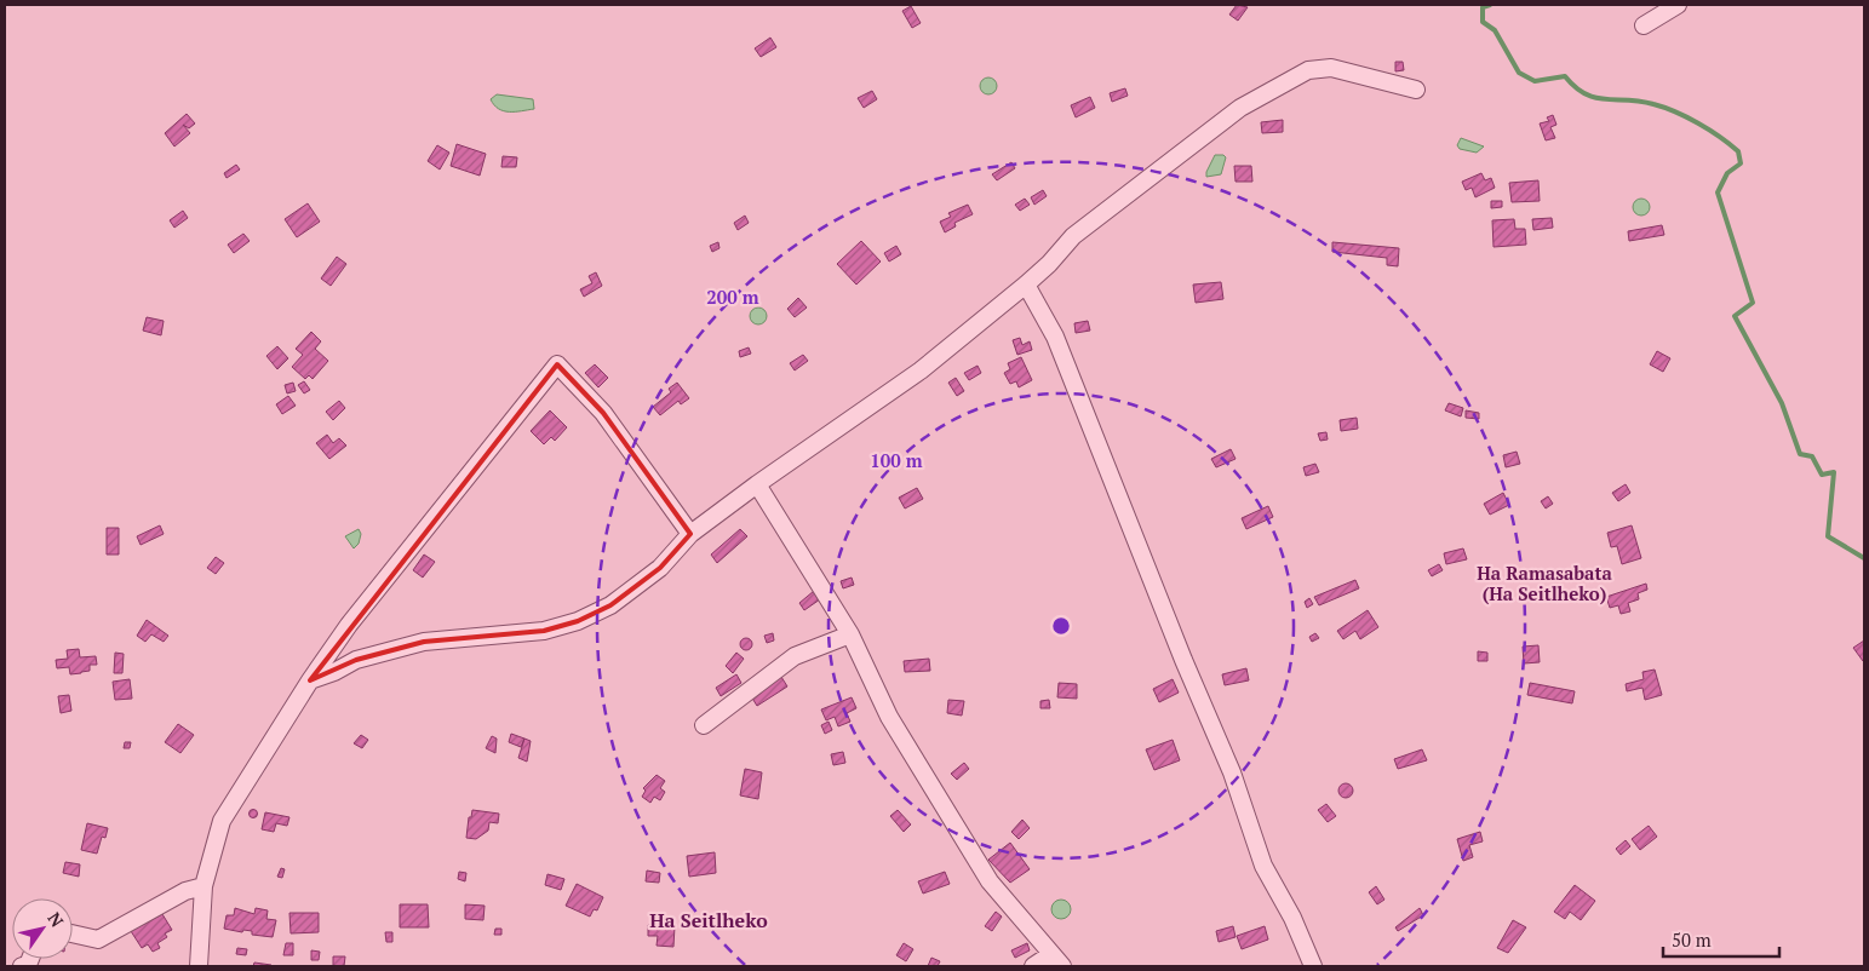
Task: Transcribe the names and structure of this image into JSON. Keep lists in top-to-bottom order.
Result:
{
  "districts": ["Ha Ramasabata (Ha Seitlheko)", "Ha Seitlheko"],
  "scale_bar": "50 m",
  "north": "top right",
  "rings": ["200 m", "100 m"]
}
